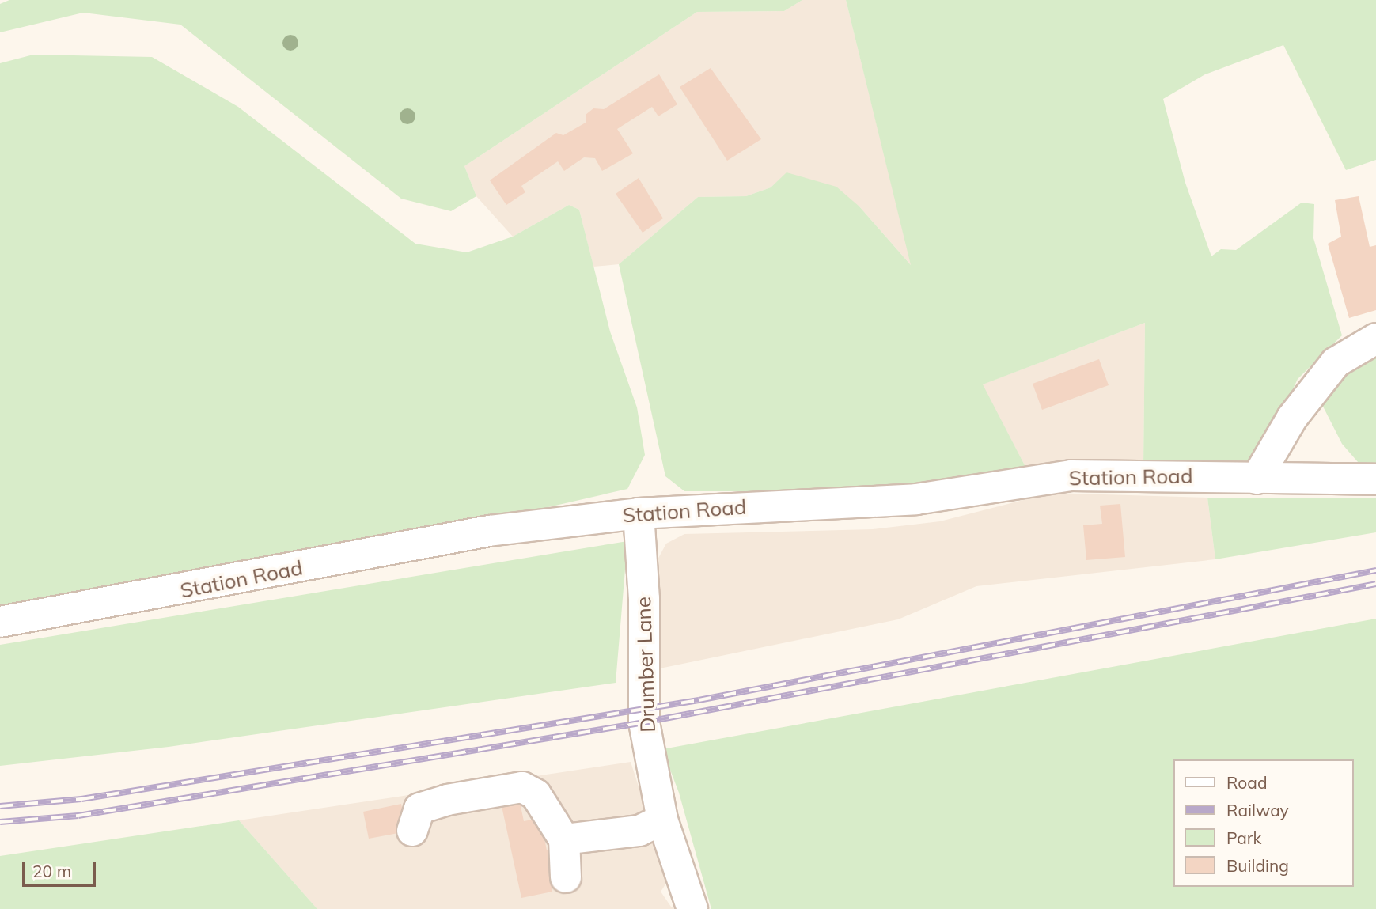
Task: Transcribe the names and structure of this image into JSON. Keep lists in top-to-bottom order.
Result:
{
  "streets": {
    "street": ["Station Road", "Drumber Lane"]
  },
  "crossings": [
    ["Station Road", "Drumber Lane"]
  ],
  "legend": [
    "Road",
    "Railway",
    "Park",
    "Building"
  ],
  "scale_bar": "20 m"
}
